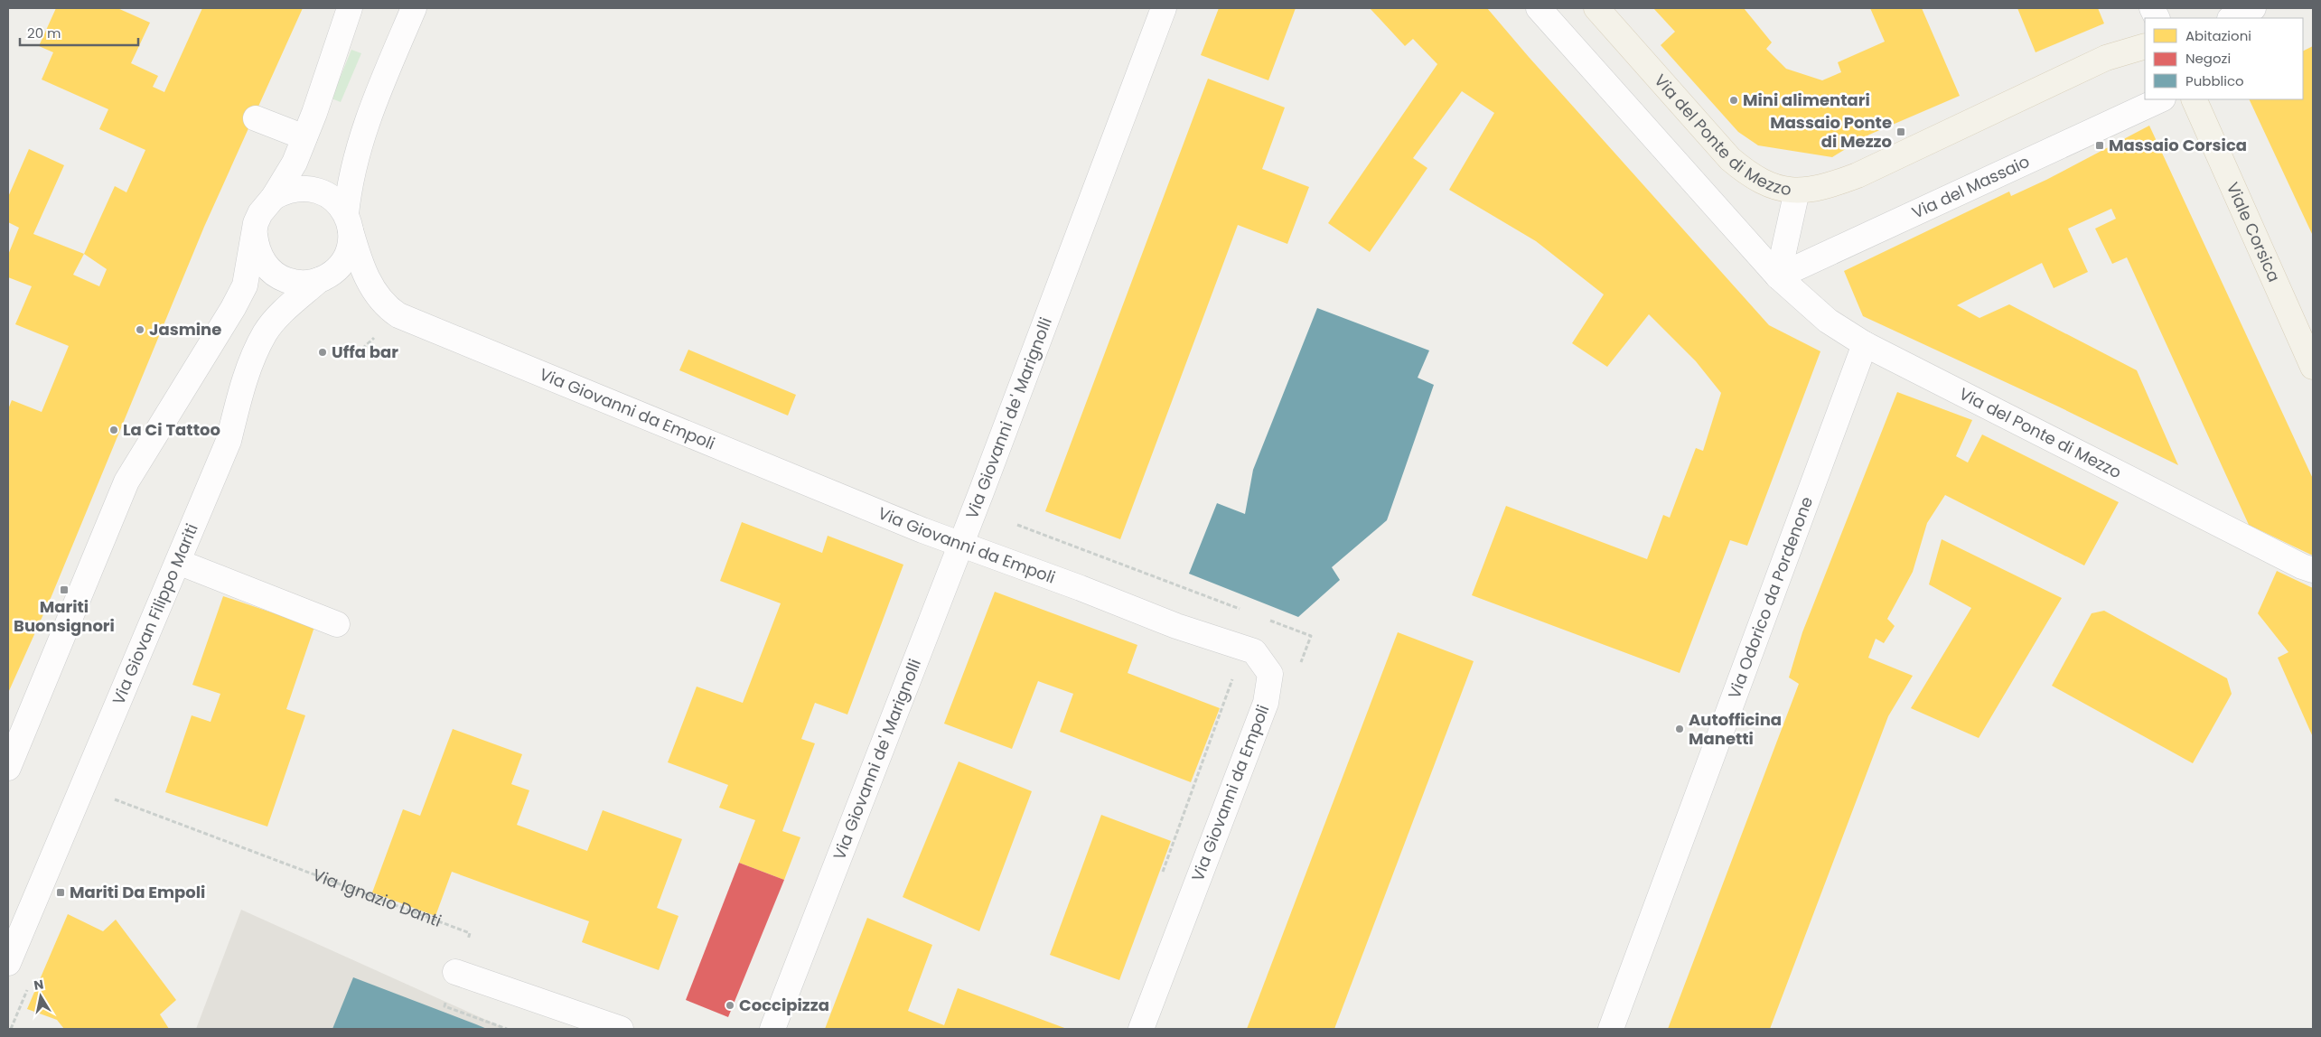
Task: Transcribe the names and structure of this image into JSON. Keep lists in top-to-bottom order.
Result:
{
  "streets": {
    "main road": ["Via del Ponte di Mezzo", "Viale Corsica"],
    "street": [
      "Via del Massaio",
      "Via Giovanni da Empoli",
      "Via Giovanni de' Marignolli",
      "Via Odorico da Pordenone",
      "Via Giovan Filippo Mariti"
    ],
    "path": ["Via Ignazio Danti"]
  },
  "crossings": [
    ["Via del Ponte di Mezzo", "Via del Massaio"],
    ["Via del Ponte di Mezzo", "Via Odorico da Pordenone"],
    ["Via Giovanni da Empoli", "Via Giovanni de' Marignolli"],
    ["Via Giovanni da Empoli", "Via Giovan Filippo Mariti"],
    ["Via Giovan Filippo Mariti", "Via Ignazio Danti"]
  ],
  "places": {
    "other": [
      "Mini alimentari",
      "Jasmine",
      "Uffa bar",
      "La Ci Tattoo",
      "Autofficina Manetti",
      "Coccipizza"
    ],
    "transit": [
      "Massaio Ponte di Mezzo",
      "Massaio Corsica",
      "Mariti Buonsignori",
      "Mariti Da Empoli"
    ]
  },
  "legend": ["Abitazioni", "Negozi", "Pubblico"],
  "scale_bar": "20 m",
  "north": "top"
}
